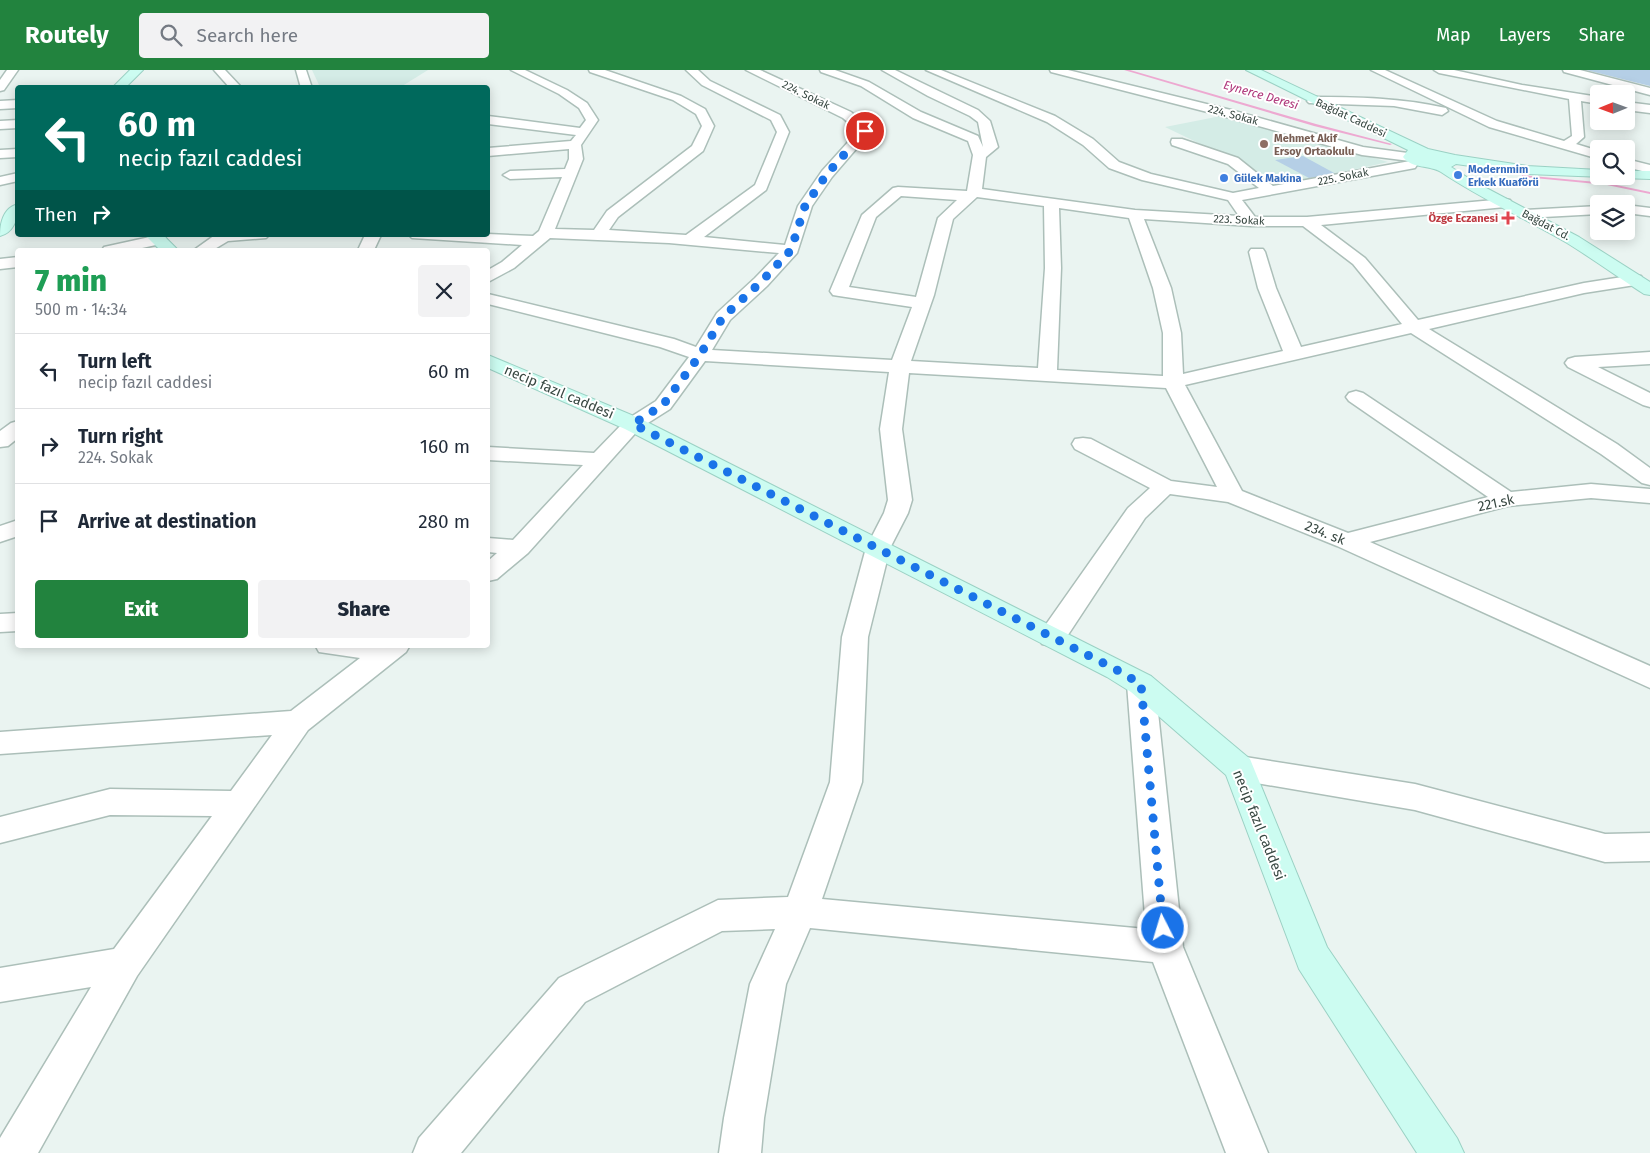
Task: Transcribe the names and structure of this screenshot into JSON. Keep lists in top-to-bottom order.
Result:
{
  "streets": {
    "street": [
      "224. Sokak",
      "Bağdat Caddesi",
      "225. Sokak",
      "223. Sokak",
      "Bağdat Cd.",
      "necip fazıl caddesi",
      "221.sk",
      "234. sk"
    ]
  },
  "crossings": [
    ["224. Sokak", "Bağdat Caddesi"],
    ["224. Sokak", "225. Sokak"],
    ["224. Sokak", "Bağdat Cd."],
    ["224. Sokak", "necip fazıl caddesi"],
    ["Bağdat Caddesi", "225. Sokak"],
    ["Bağdat Caddesi", "Bağdat Cd."],
    ["225. Sokak", "Bağdat Cd."],
    ["223. Sokak", "Bağdat Cd."],
    ["221.sk", "234. sk"]
  ],
  "water": ["Eynerce Deresi"],
  "places": {
    "other": ["Mehmet Akif Ersoy Ortaokulu", "Modernmim Erkek Kuaförü", "Gülek Makina"],
    "health": ["Özge Eczanesi"]
  },
  "north": "left",
  "page": {
    "header": "Routely",
    "search": "Search here",
    "nav": ["Map", "Layers", "Share"],
    "turn": ["60 m", "necip fazıl caddesi"],
    "then": "Then",
    "heading": ["7 min", "500 m · 14:34"],
    "list": [
      {
        "name": "Turn left",
        "note": "necip fazıl caddesi",
        "value": "60 m"
      },
      {
        "name": "Turn right",
        "note": "224. Sokak",
        "value": "160 m"
      },
      {
        "name": "Arrive at destination",
        "value": "280 m"
      }
    ],
    "buttons": ["Exit", "Share"]
  }
}
